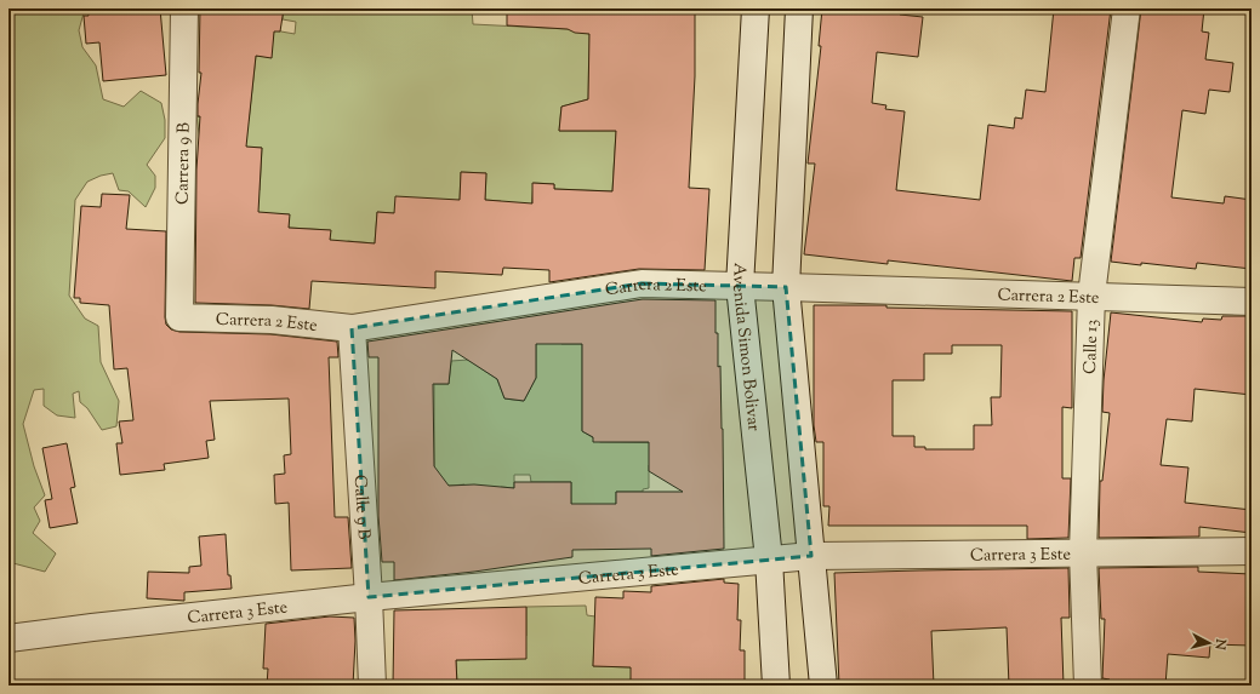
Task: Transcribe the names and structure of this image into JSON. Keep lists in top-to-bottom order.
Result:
{
  "streets": {
    "street": [
      "Carrera 9 B",
      "Carrera 2 Este",
      "Calle 13",
      "Avenida Simon Bolivar",
      "Calle 9 B",
      "Carrera 3 Este"
    ]
  },
  "crossings": [
    ["Carrera 9 B", "Carrera 2 Este"],
    ["Carrera 2 Este", "Calle 13"],
    ["Carrera 2 Este", "Avenida Simon Bolivar"],
    ["Carrera 2 Este", "Calle 9 B"],
    ["Calle 13", "Carrera 3 Este"],
    ["Avenida Simon Bolivar", "Carrera 3 Este"],
    ["Calle 9 B", "Carrera 3 Este"]
  ],
  "north": "right"
}
